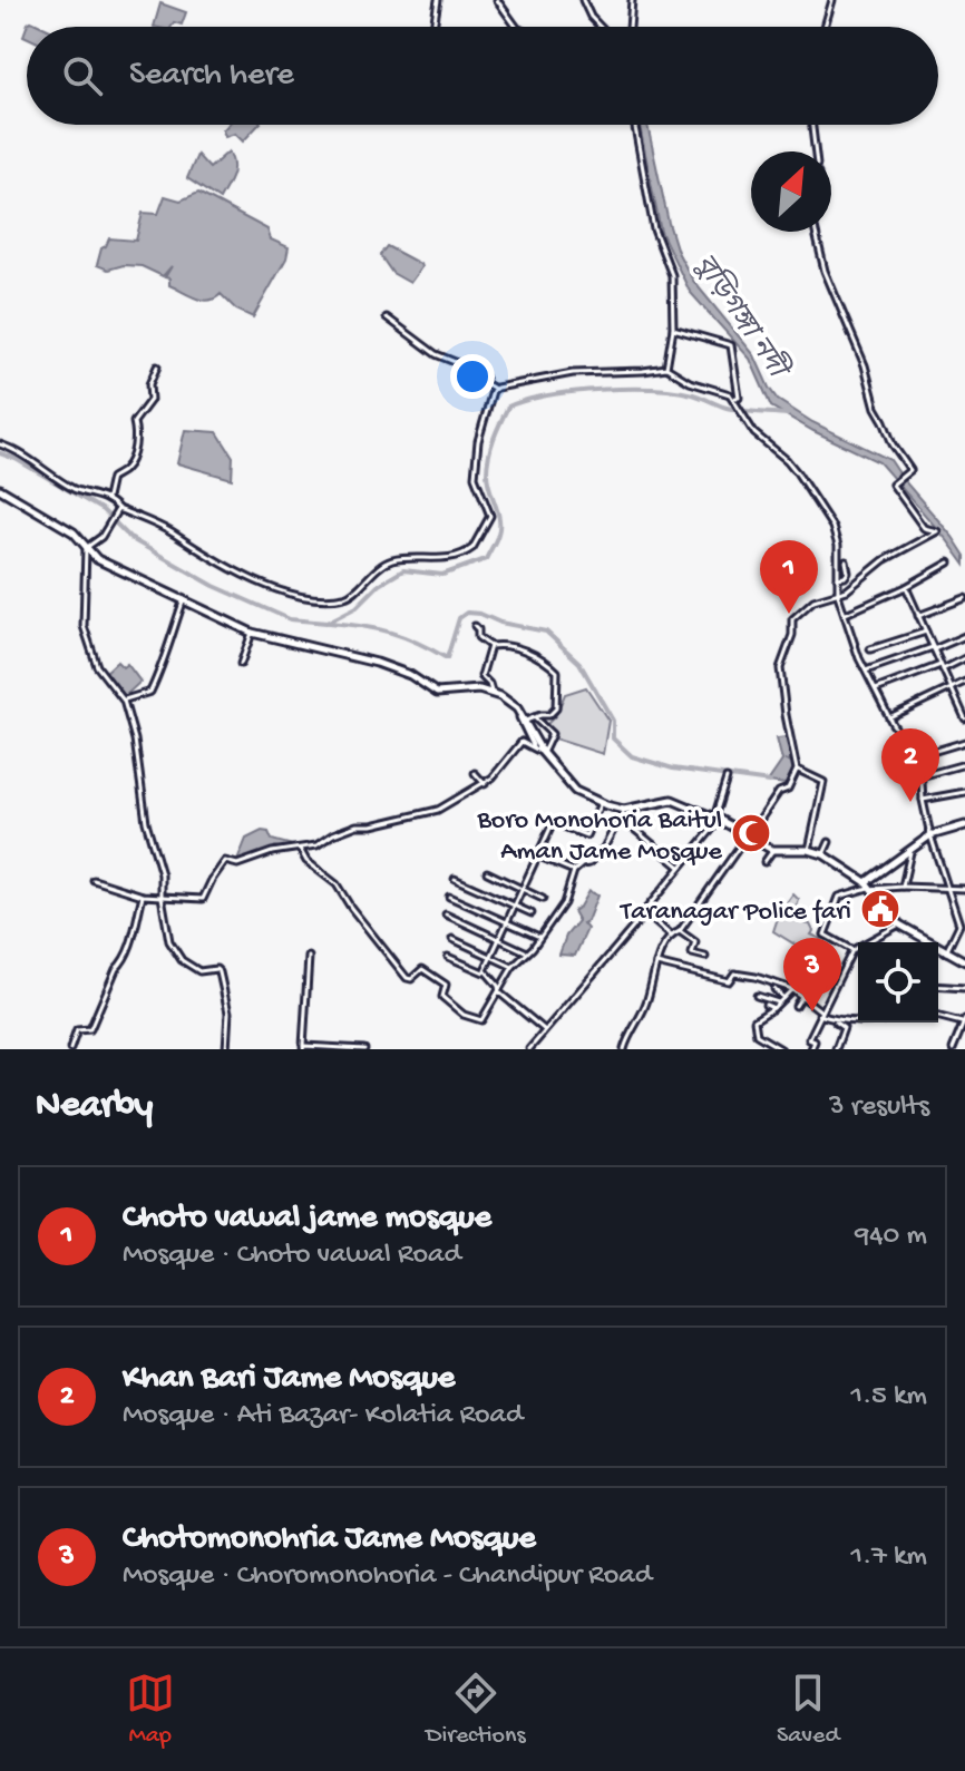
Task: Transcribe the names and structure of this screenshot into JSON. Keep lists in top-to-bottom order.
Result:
{
  "water": ["বুড়িগঙ্গা নদী"],
  "places": {
    "mosque": ["Boro Monohoria Baitul Aman Jame Mosque"],
    "public building": ["Taranagar Police fari"]
  },
  "north": "top right",
  "page": {
    "search": "Search here",
    "pins": ["1", "2", "3"],
    "heading": ["Nearby", "3 results"],
    "list": [
      {
        "mark": "1",
        "name": "Choto vawal jame mosque",
        "note": "Mosque · Choto vawal Road",
        "value": "940 m"
      },
      {
        "mark": "2",
        "name": "Khan Bari Jame Mosque",
        "note": "Mosque · Ati Bazar- Kolatia Road",
        "value": "1.5 km"
      },
      {
        "mark": "3",
        "name": "Chotomonohria Jame Mosque",
        "note": "Mosque · Choromonohoria - Chandipur Road",
        "value": "1.7 km"
      }
    ],
    "nav": ["Map", "Directions", "Saved"]
  }
}
